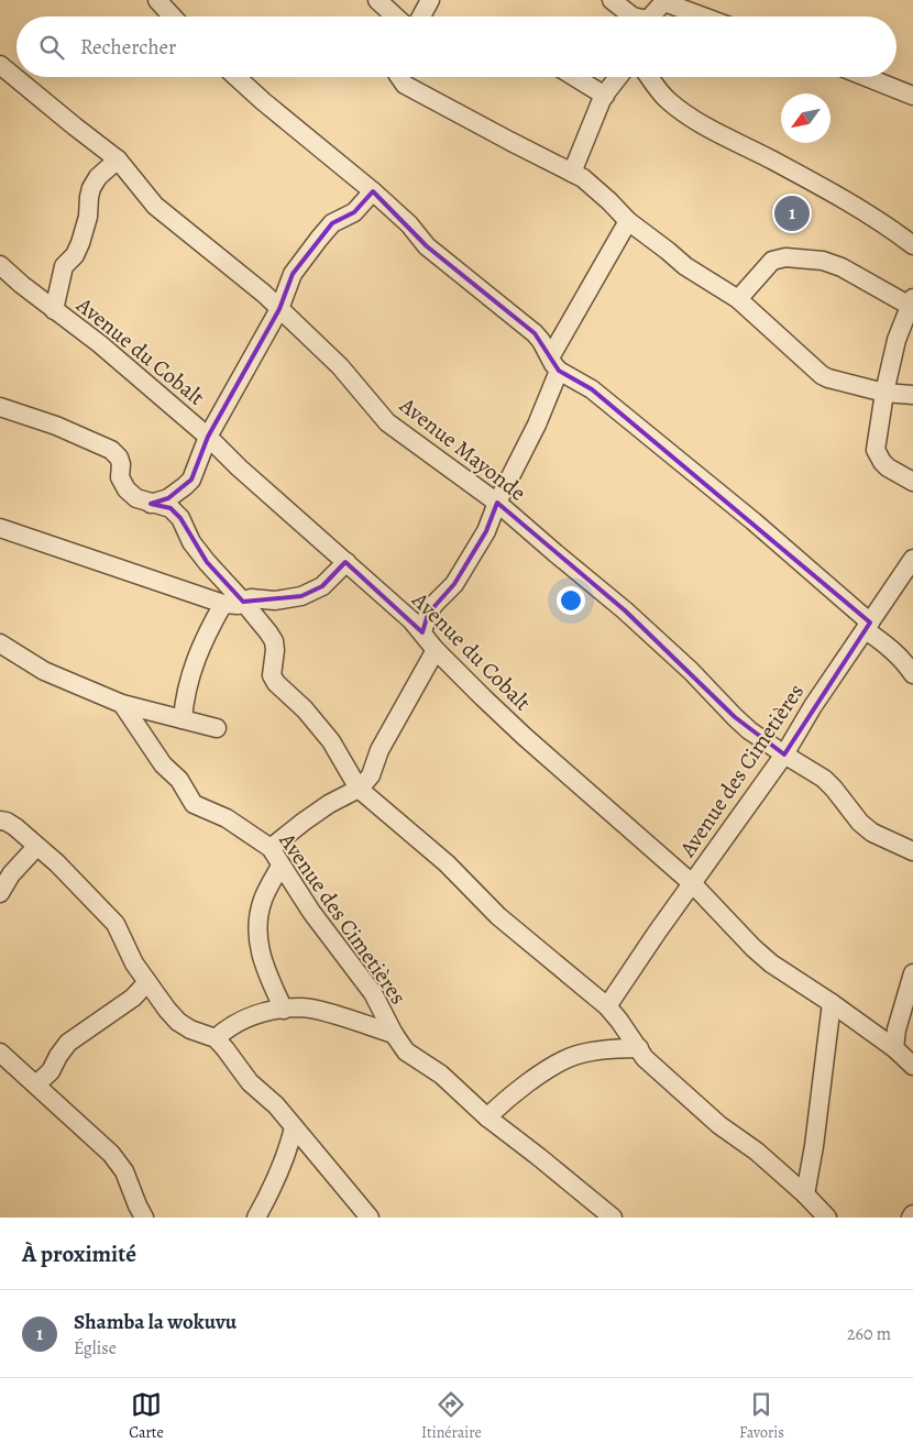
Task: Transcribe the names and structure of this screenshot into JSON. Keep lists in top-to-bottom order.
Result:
{
  "streets": {
    "street": ["Avenue du Cobalt", "Avenue Mayonde", "Avenue des Cimetières"]
  },
  "crossings": [
    ["Avenue du Cobalt", "Avenue des Cimetières"],
    ["Avenue Mayonde", "Avenue des Cimetières"]
  ],
  "north": "bottom left",
  "page": {
    "search": "Rechercher",
    "pins": "1",
    "heading": "À proximité",
    "list": [
      {
        "mark": "1",
        "name": "Shamba la wokuvu",
        "note": "Église",
        "value": "260 m"
      }
    ],
    "nav": ["Carte", "Itinéraire", "Favoris"]
  }
}
